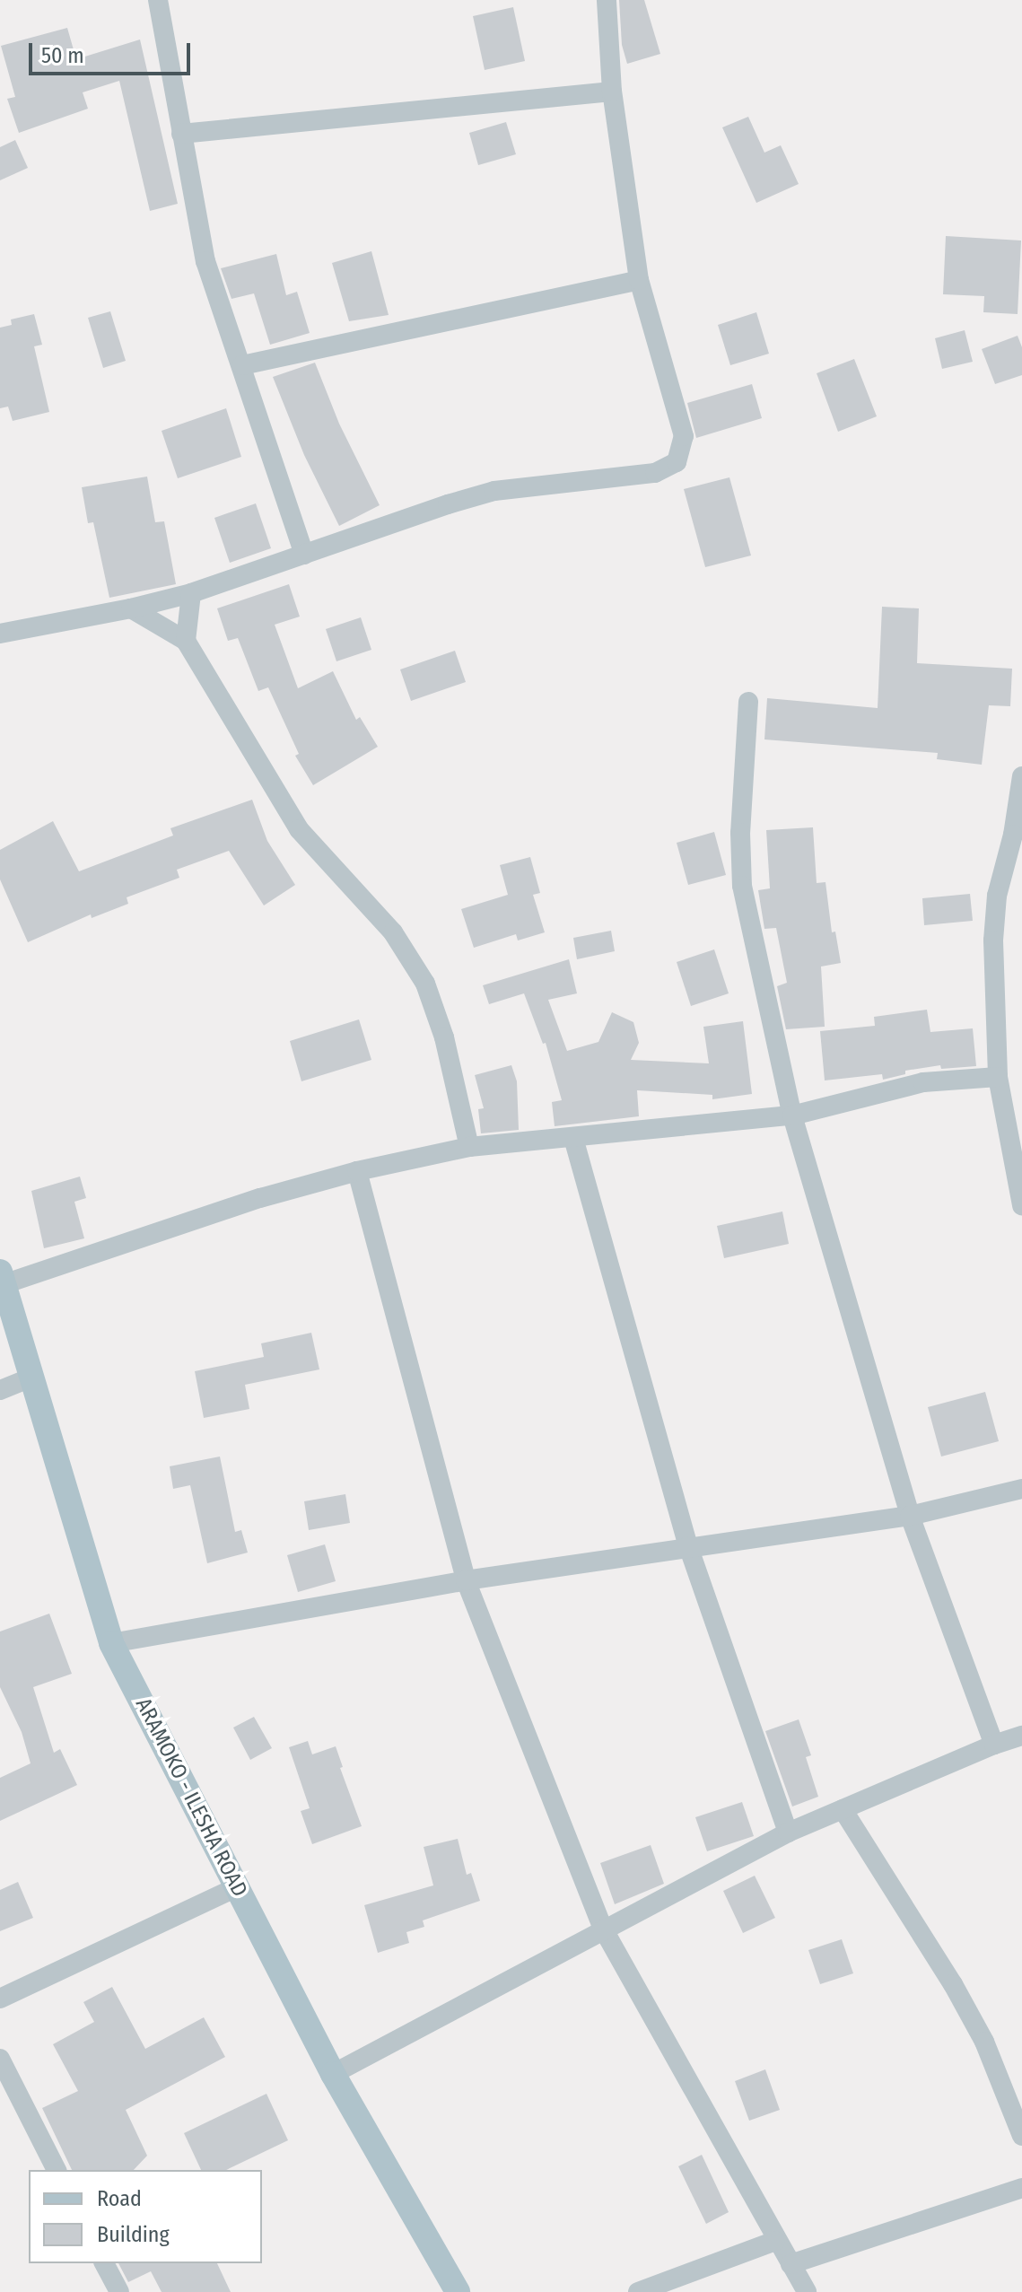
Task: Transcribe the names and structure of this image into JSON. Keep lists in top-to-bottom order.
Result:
{
  "streets": {
    "main road": ["ARAMOKO - ILESHA ROAD"]
  },
  "legend": ["Road", "Building"],
  "scale_bar": "50 m"
}
